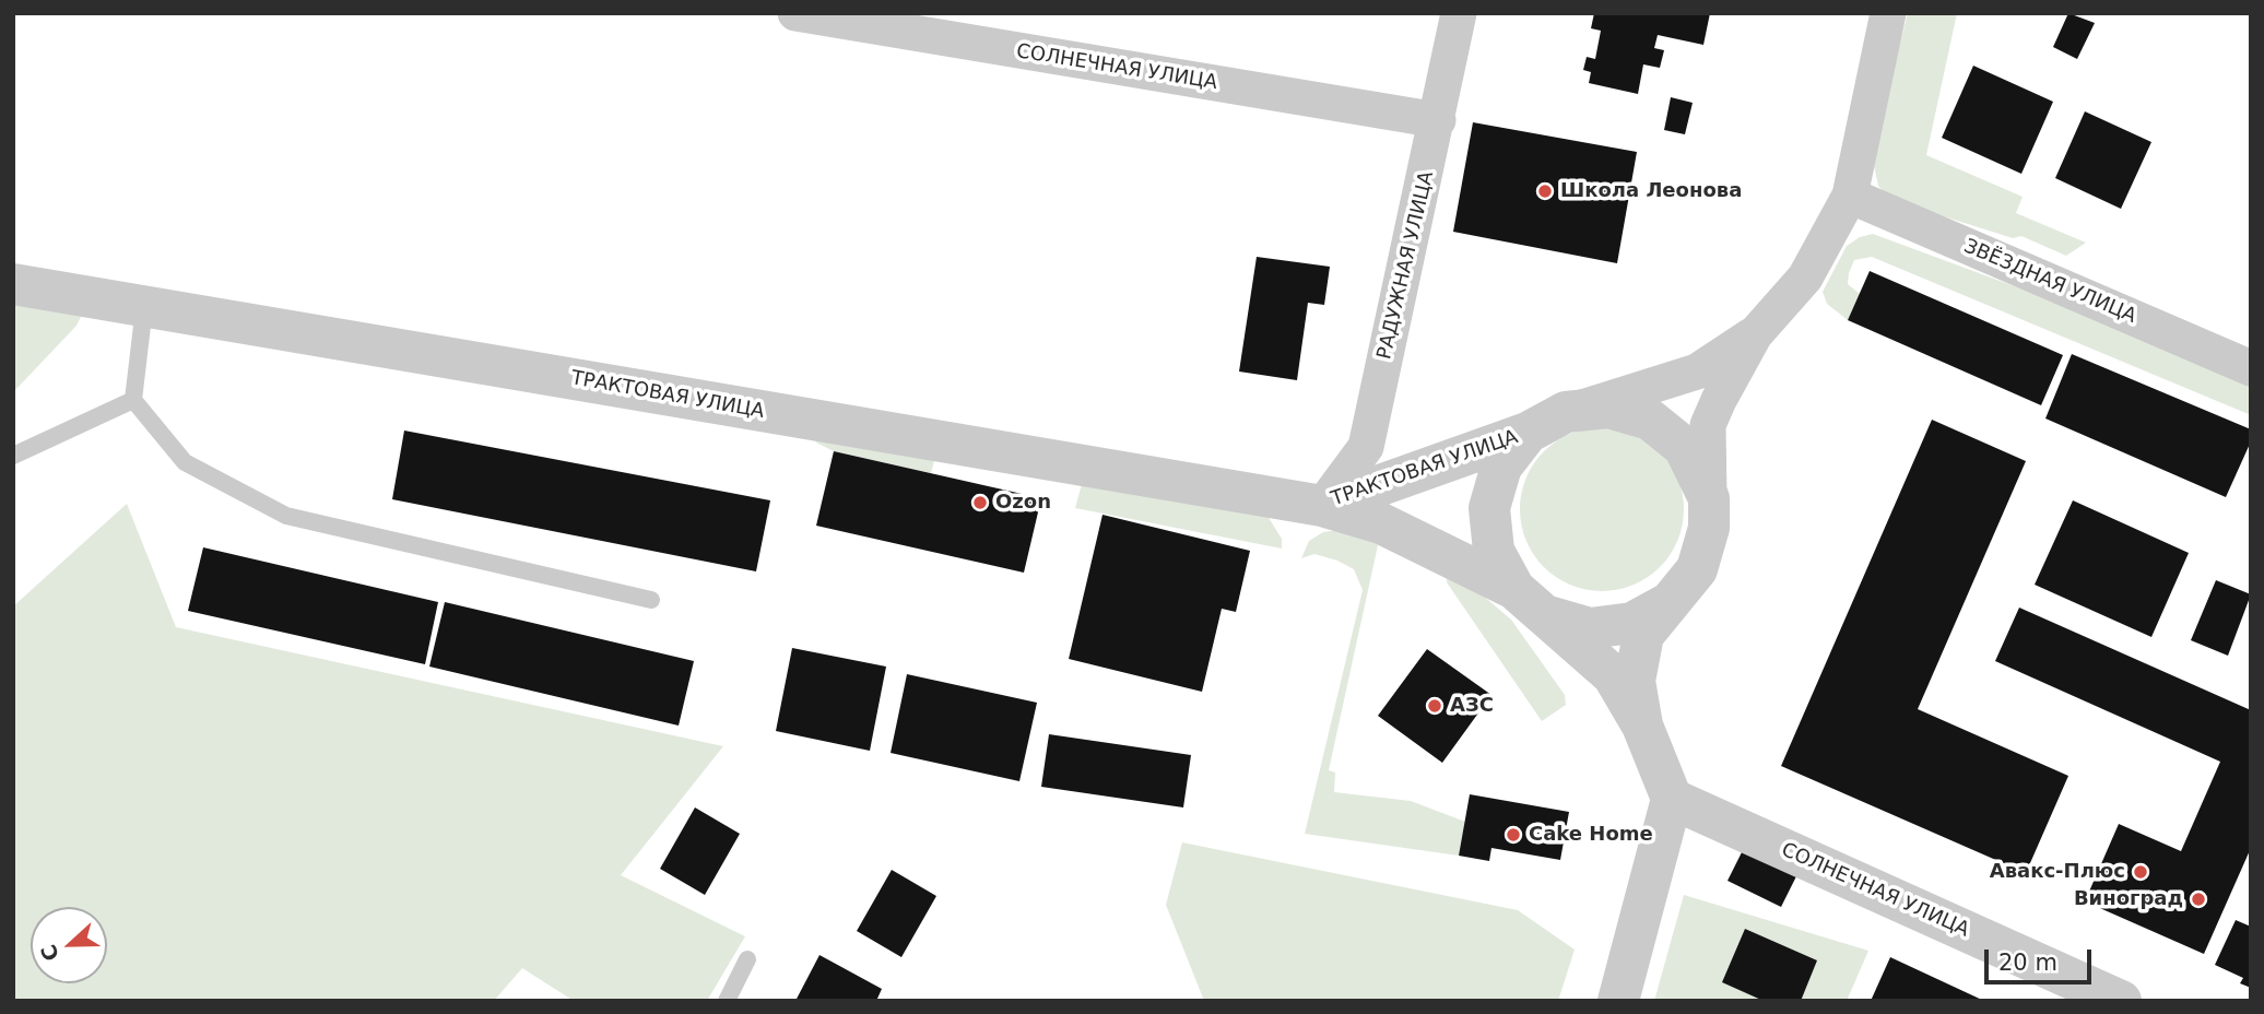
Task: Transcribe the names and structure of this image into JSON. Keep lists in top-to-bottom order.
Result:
{
  "streets": {
    "street": [
      "СОЛНЕЧНАЯ УЛИЦА",
      "РАДУЖНАЯ УЛИЦА",
      "ЗВЁЗДНАЯ УЛИЦА",
      "ТРАКТОВАЯ УЛИЦА"
    ]
  },
  "crossings": [
    ["СОЛНЕЧНАЯ УЛИЦА", "РАДУЖНАЯ УЛИЦА"],
    ["РАДУЖНАЯ УЛИЦА", "ТРАКТОВАЯ УЛИЦА"]
  ],
  "places": [
    "Школа Леонова",
    "Ozon",
    "АЗС",
    "Cake Home",
    "Авакс-Плюс",
    "Виноград"
  ],
  "scale_bar": "20 m",
  "north": "left"
}
